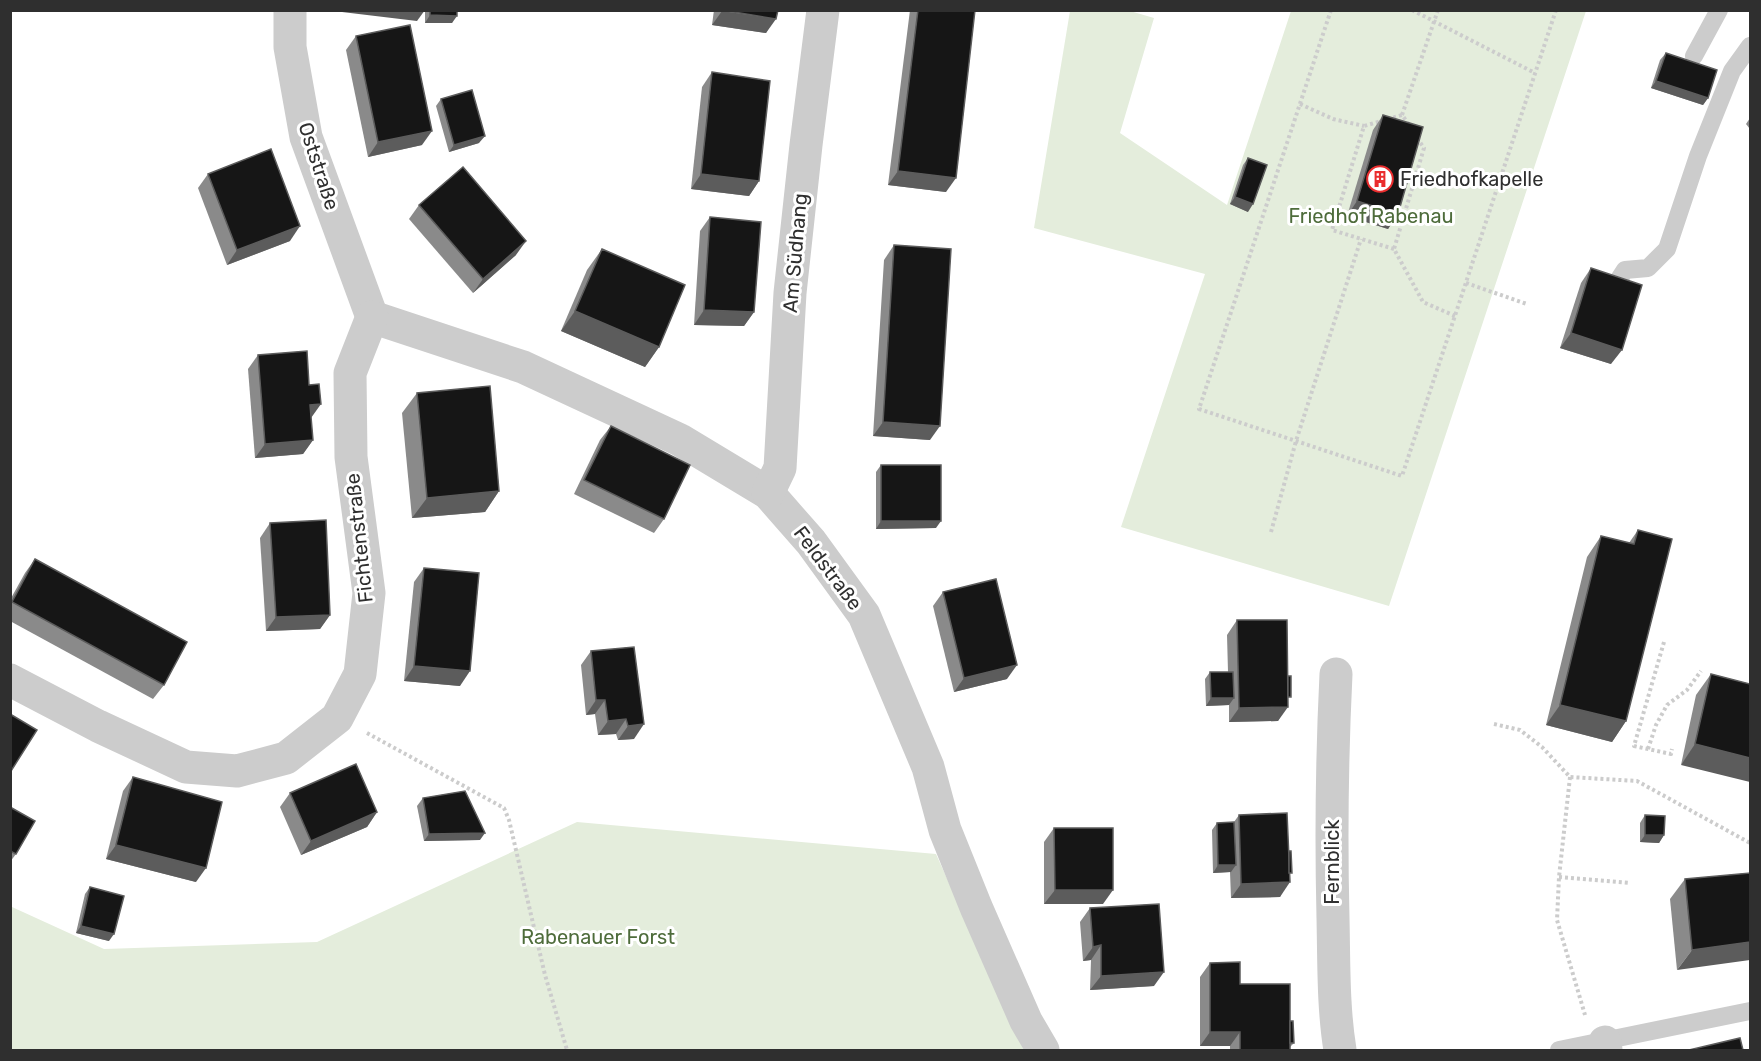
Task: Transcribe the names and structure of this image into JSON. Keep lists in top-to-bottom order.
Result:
{
  "streets": {
    "street": [
      "Oststraße",
      "Am Südhang",
      "Fichtenstraße",
      "Feldstraße",
      "Fernblick"
    ]
  },
  "crossings": [
    ["Oststraße", "Fichtenstraße"],
    ["Oststraße", "Feldstraße"],
    ["Am Südhang", "Feldstraße"],
    ["Fichtenstraße", "Feldstraße"]
  ],
  "parks": ["Friedhof Rabenau", "Rabenauer Forst"],
  "places": {
    "building": ["Friedhofkapelle"]
  }
}
